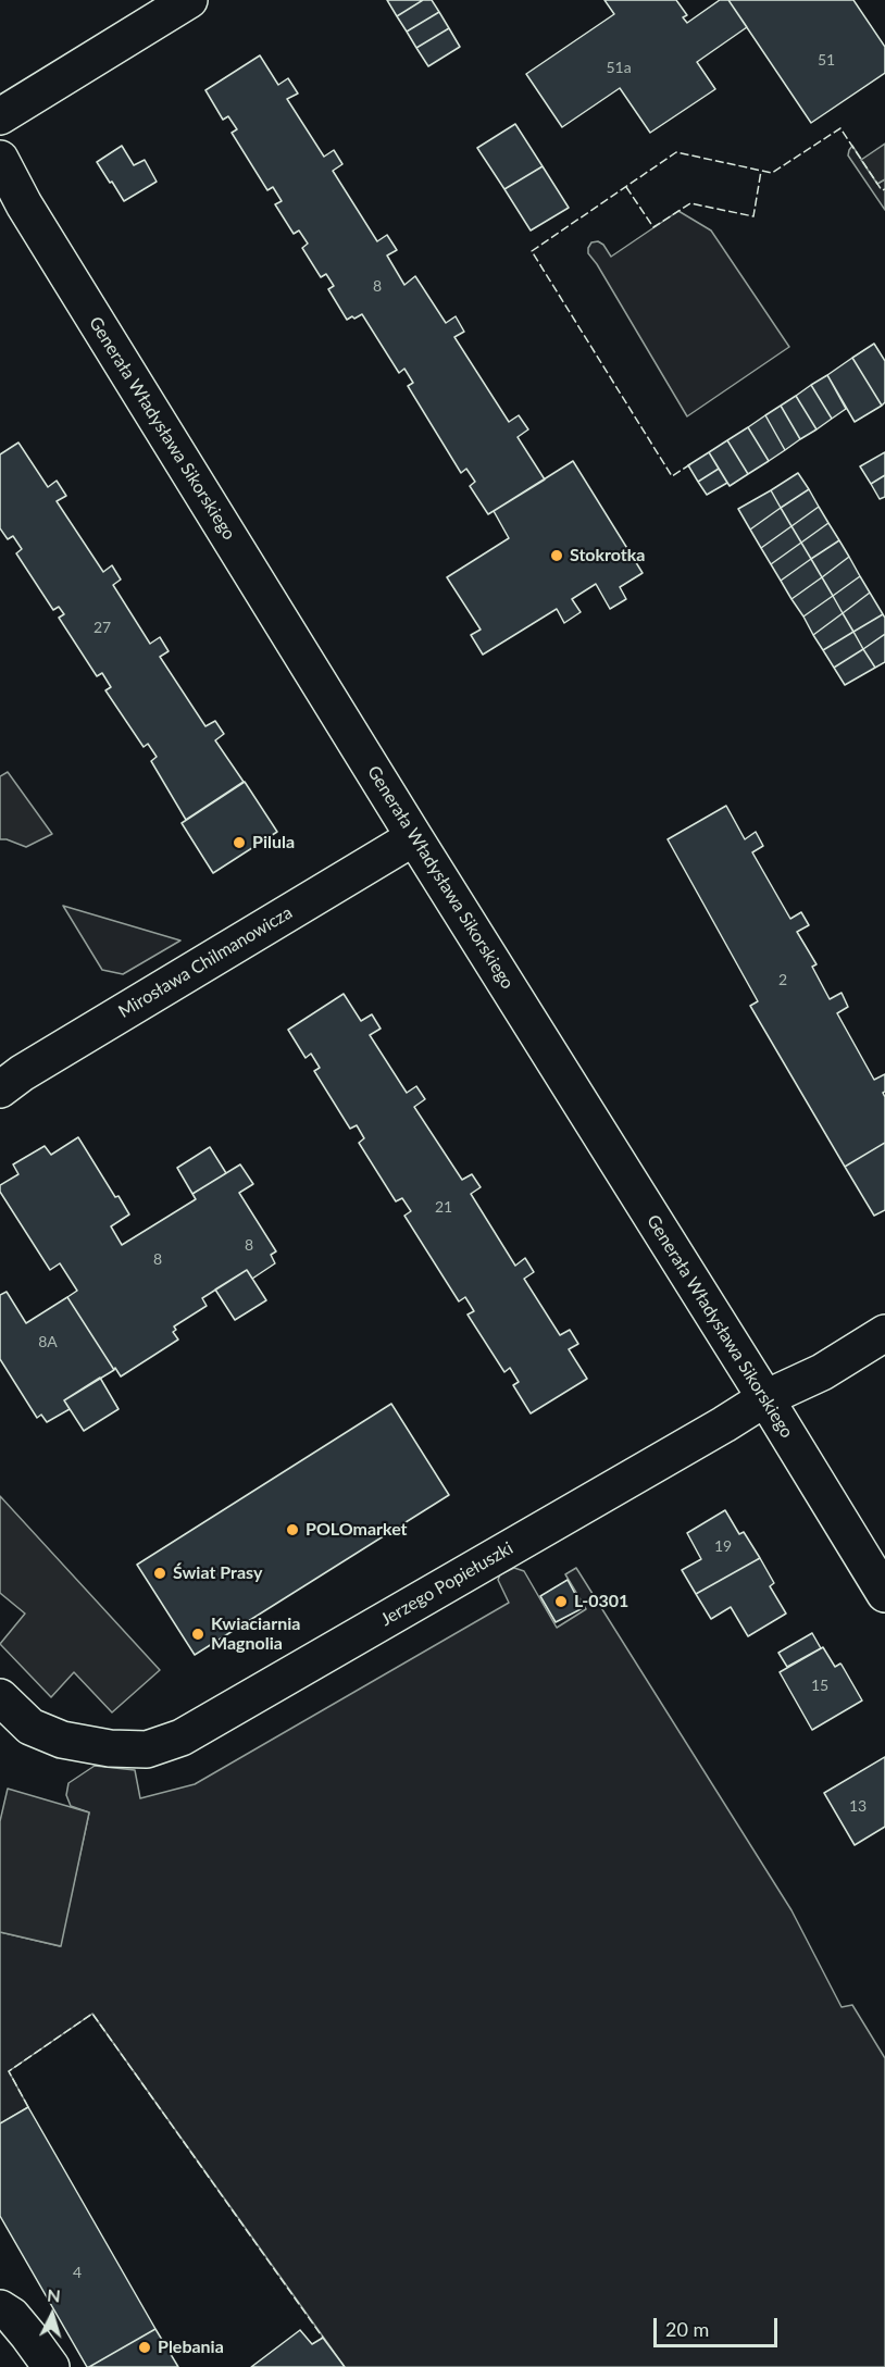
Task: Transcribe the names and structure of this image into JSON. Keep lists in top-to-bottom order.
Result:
{
  "streets": {
    "street": ["Generała Władysława Sikorskiego", "Mirosława Chilmanowicza", "Jerzego Popiełuszki"]
  },
  "crossings": [
    ["Generała Władysława Sikorskiego", "Mirosława Chilmanowicza"],
    ["Generała Władysława Sikorskiego", "Jerzego Popiełuszki"]
  ],
  "places": [
    "Stokrotka",
    "Pilula",
    "POLOmarket",
    "Świat Prasy",
    "L-0301",
    "Kwiaciarnia Magnolia",
    "Plebania"
  ],
  "house_numbers": [
    "51",
    "51a",
    "8",
    "27",
    "2",
    "21",
    "8",
    "8",
    "8A",
    "19",
    "15",
    "13",
    "4"
  ],
  "scale_bar": "20 m",
  "north": "top"
}
